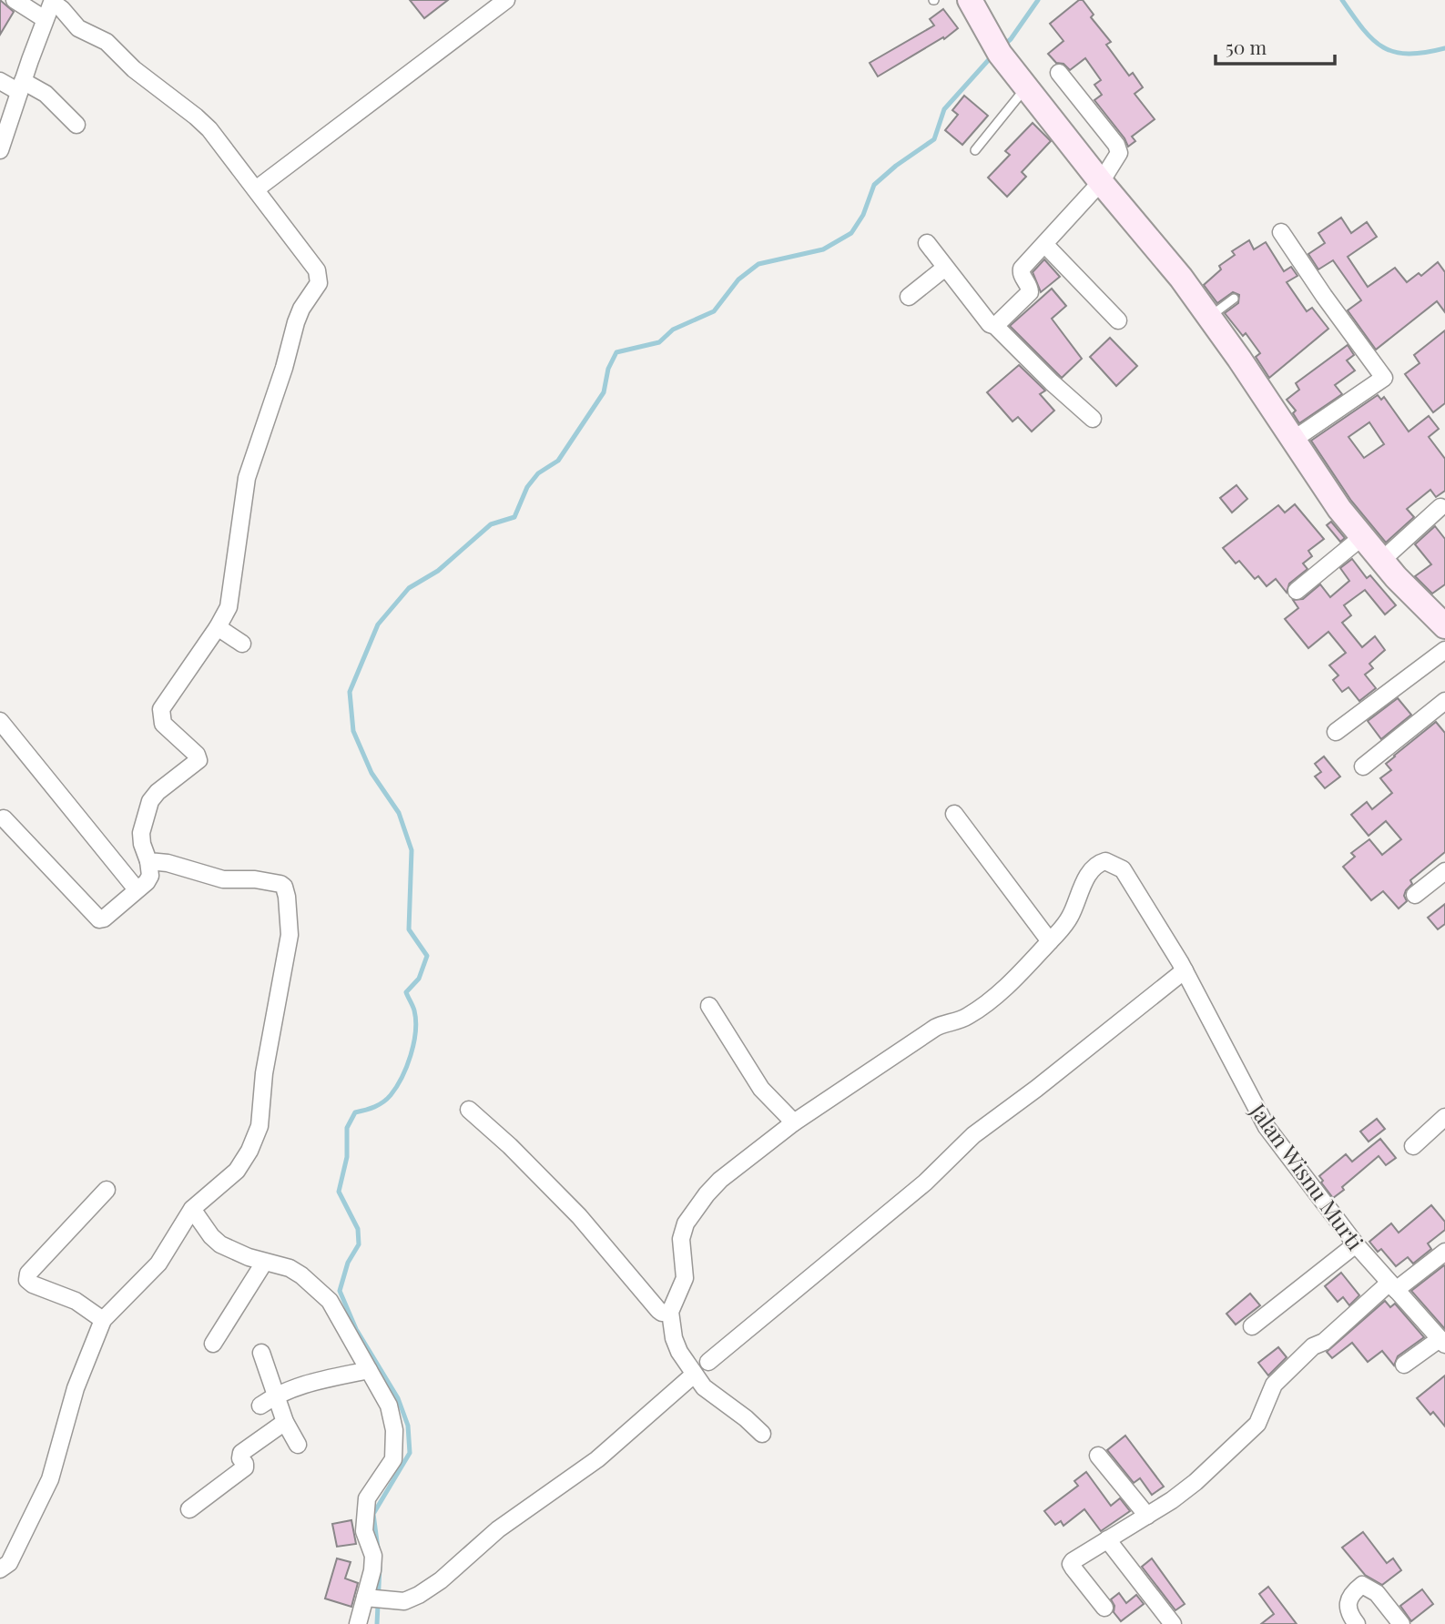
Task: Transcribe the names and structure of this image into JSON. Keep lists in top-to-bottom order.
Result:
{
  "streets": {
    "street": ["Jalan Wisnu Murti"]
  },
  "scale_bar": "50 m"
}
